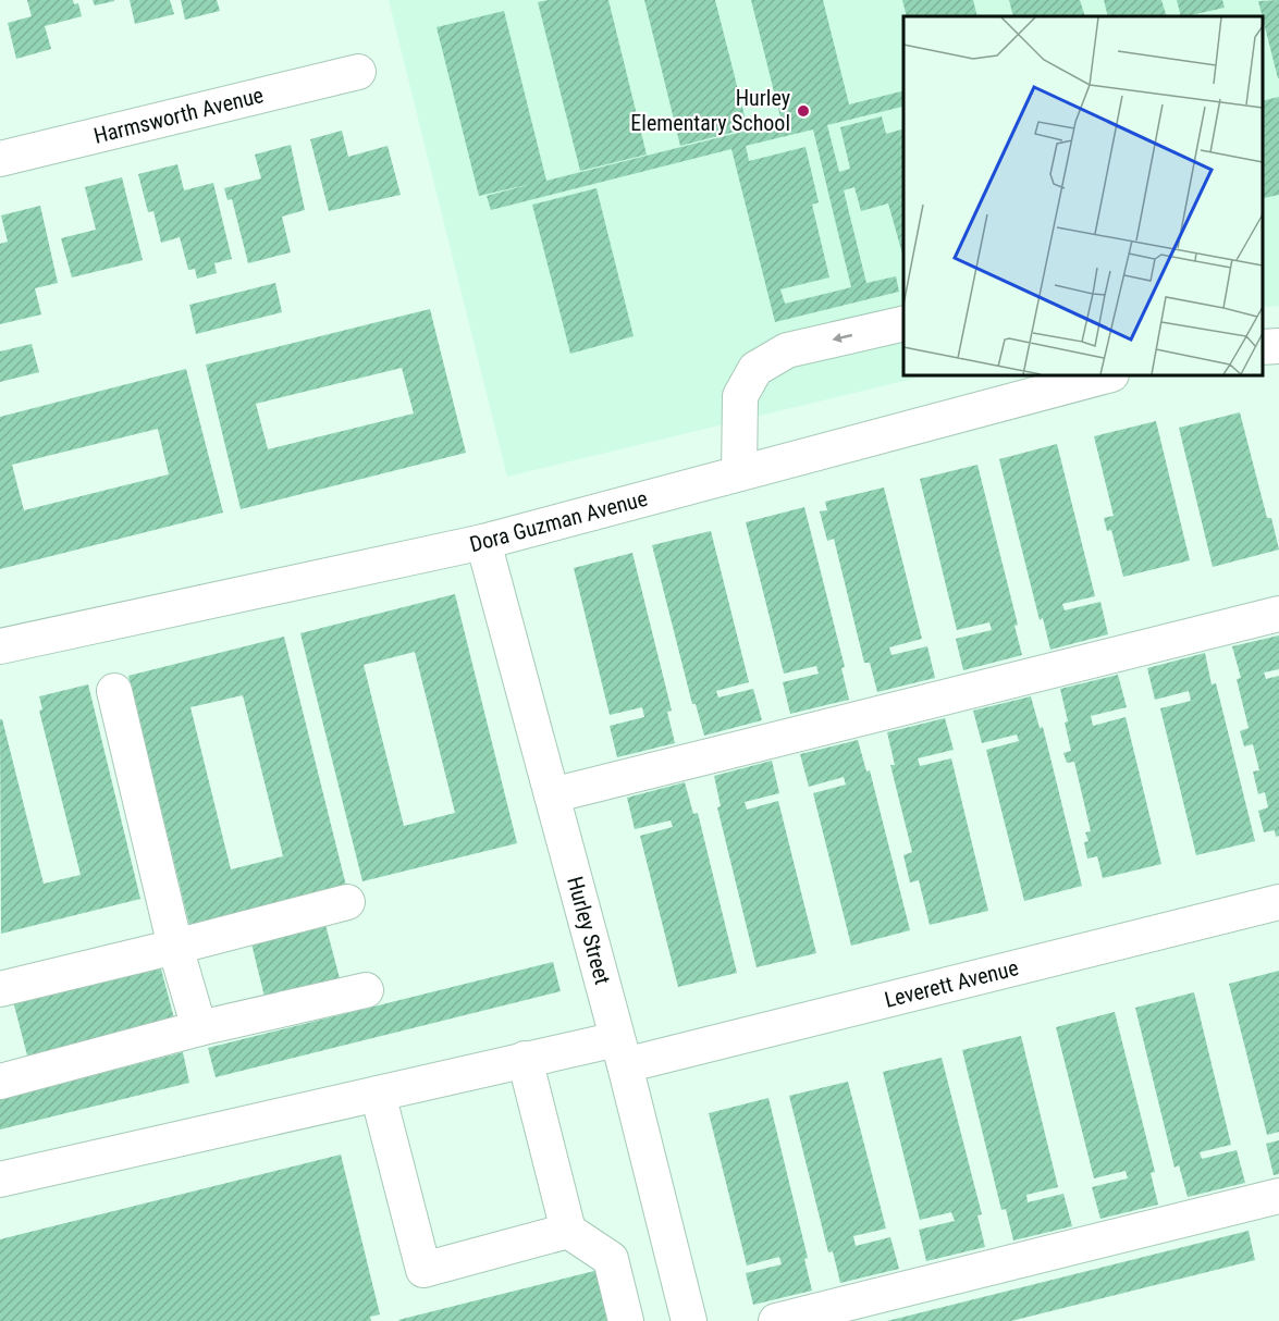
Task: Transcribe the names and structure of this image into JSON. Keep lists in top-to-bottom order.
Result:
{
  "streets": {
    "street": [
      "Harmsworth Avenue",
      "Dora Guzman Avenue",
      "Hurley Street",
      "Leverett Avenue"
    ]
  },
  "crossings": [
    ["Dora Guzman Avenue", "Hurley Street"],
    ["Hurley Street", "Leverett Avenue"]
  ],
  "places": ["Hurley Elementary School"]
}
